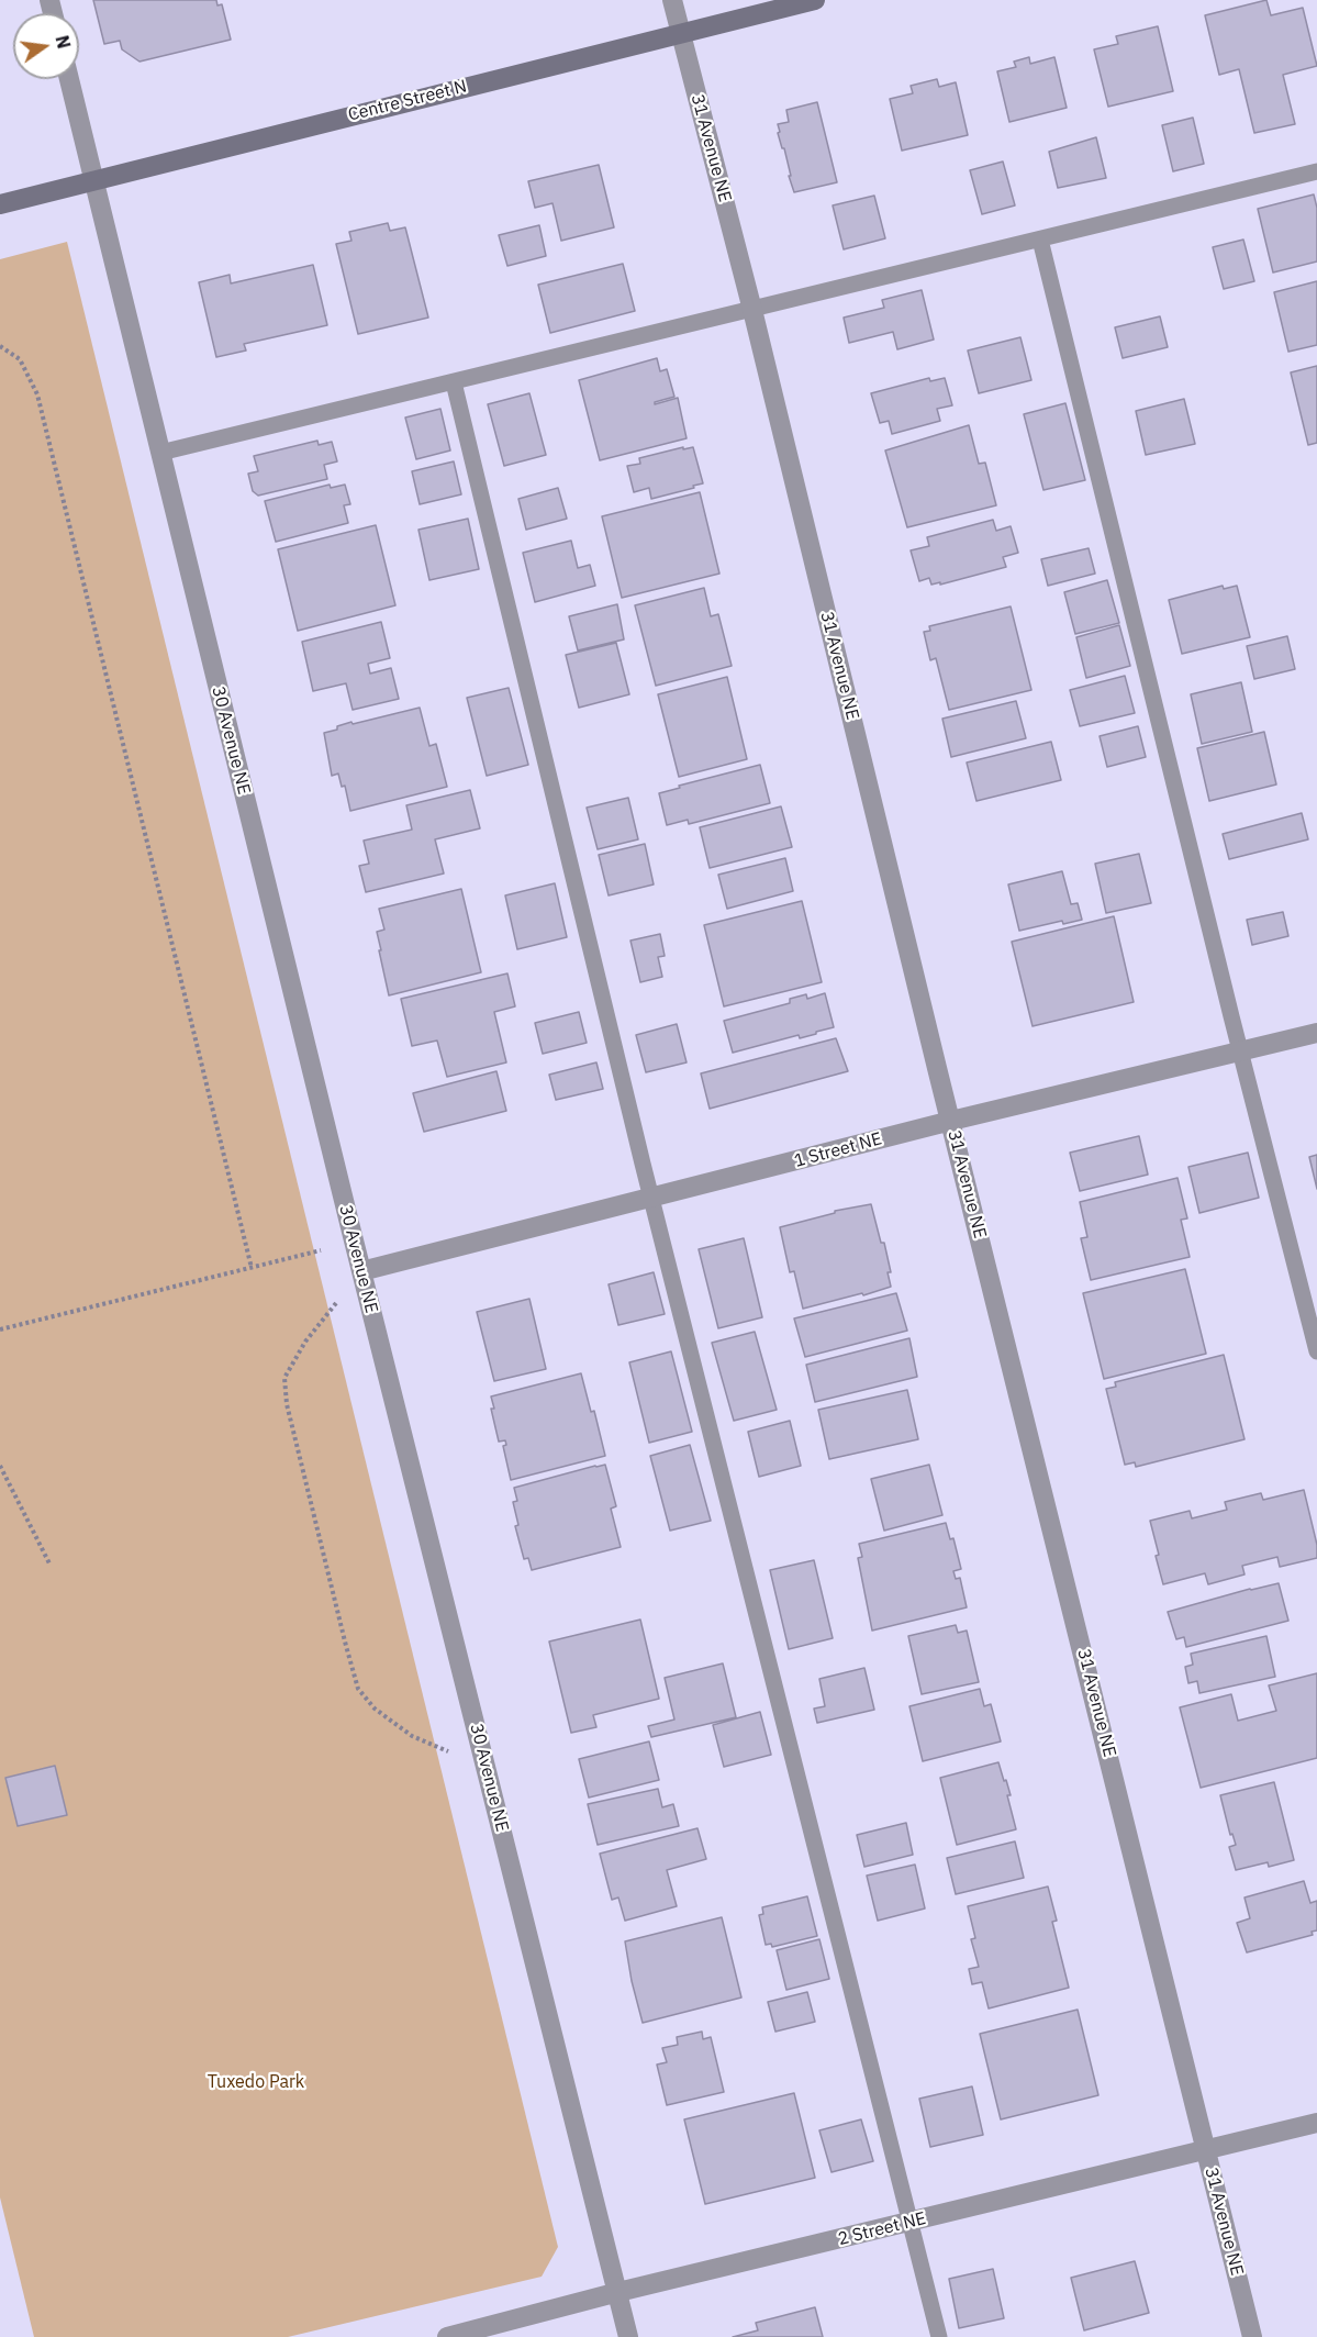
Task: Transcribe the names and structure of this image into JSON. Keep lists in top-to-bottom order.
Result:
{
  "streets": {
    "main road": ["Centre Street N"],
    "street": [
      "31 Avenue NE",
      "30 Avenue NE",
      "1 Street NE",
      "2 Street NE"
    ]
  },
  "crossings": [
    ["Centre Street N", "31 Avenue NE"],
    ["Centre Street N", "30 Avenue NE"],
    ["31 Avenue NE", "1 Street NE"],
    ["31 Avenue NE", "2 Street NE"],
    ["30 Avenue NE", "1 Street NE"],
    ["30 Avenue NE", "2 Street NE"]
  ],
  "parks": ["Tuxedo Park"],
  "north": "right"
}
